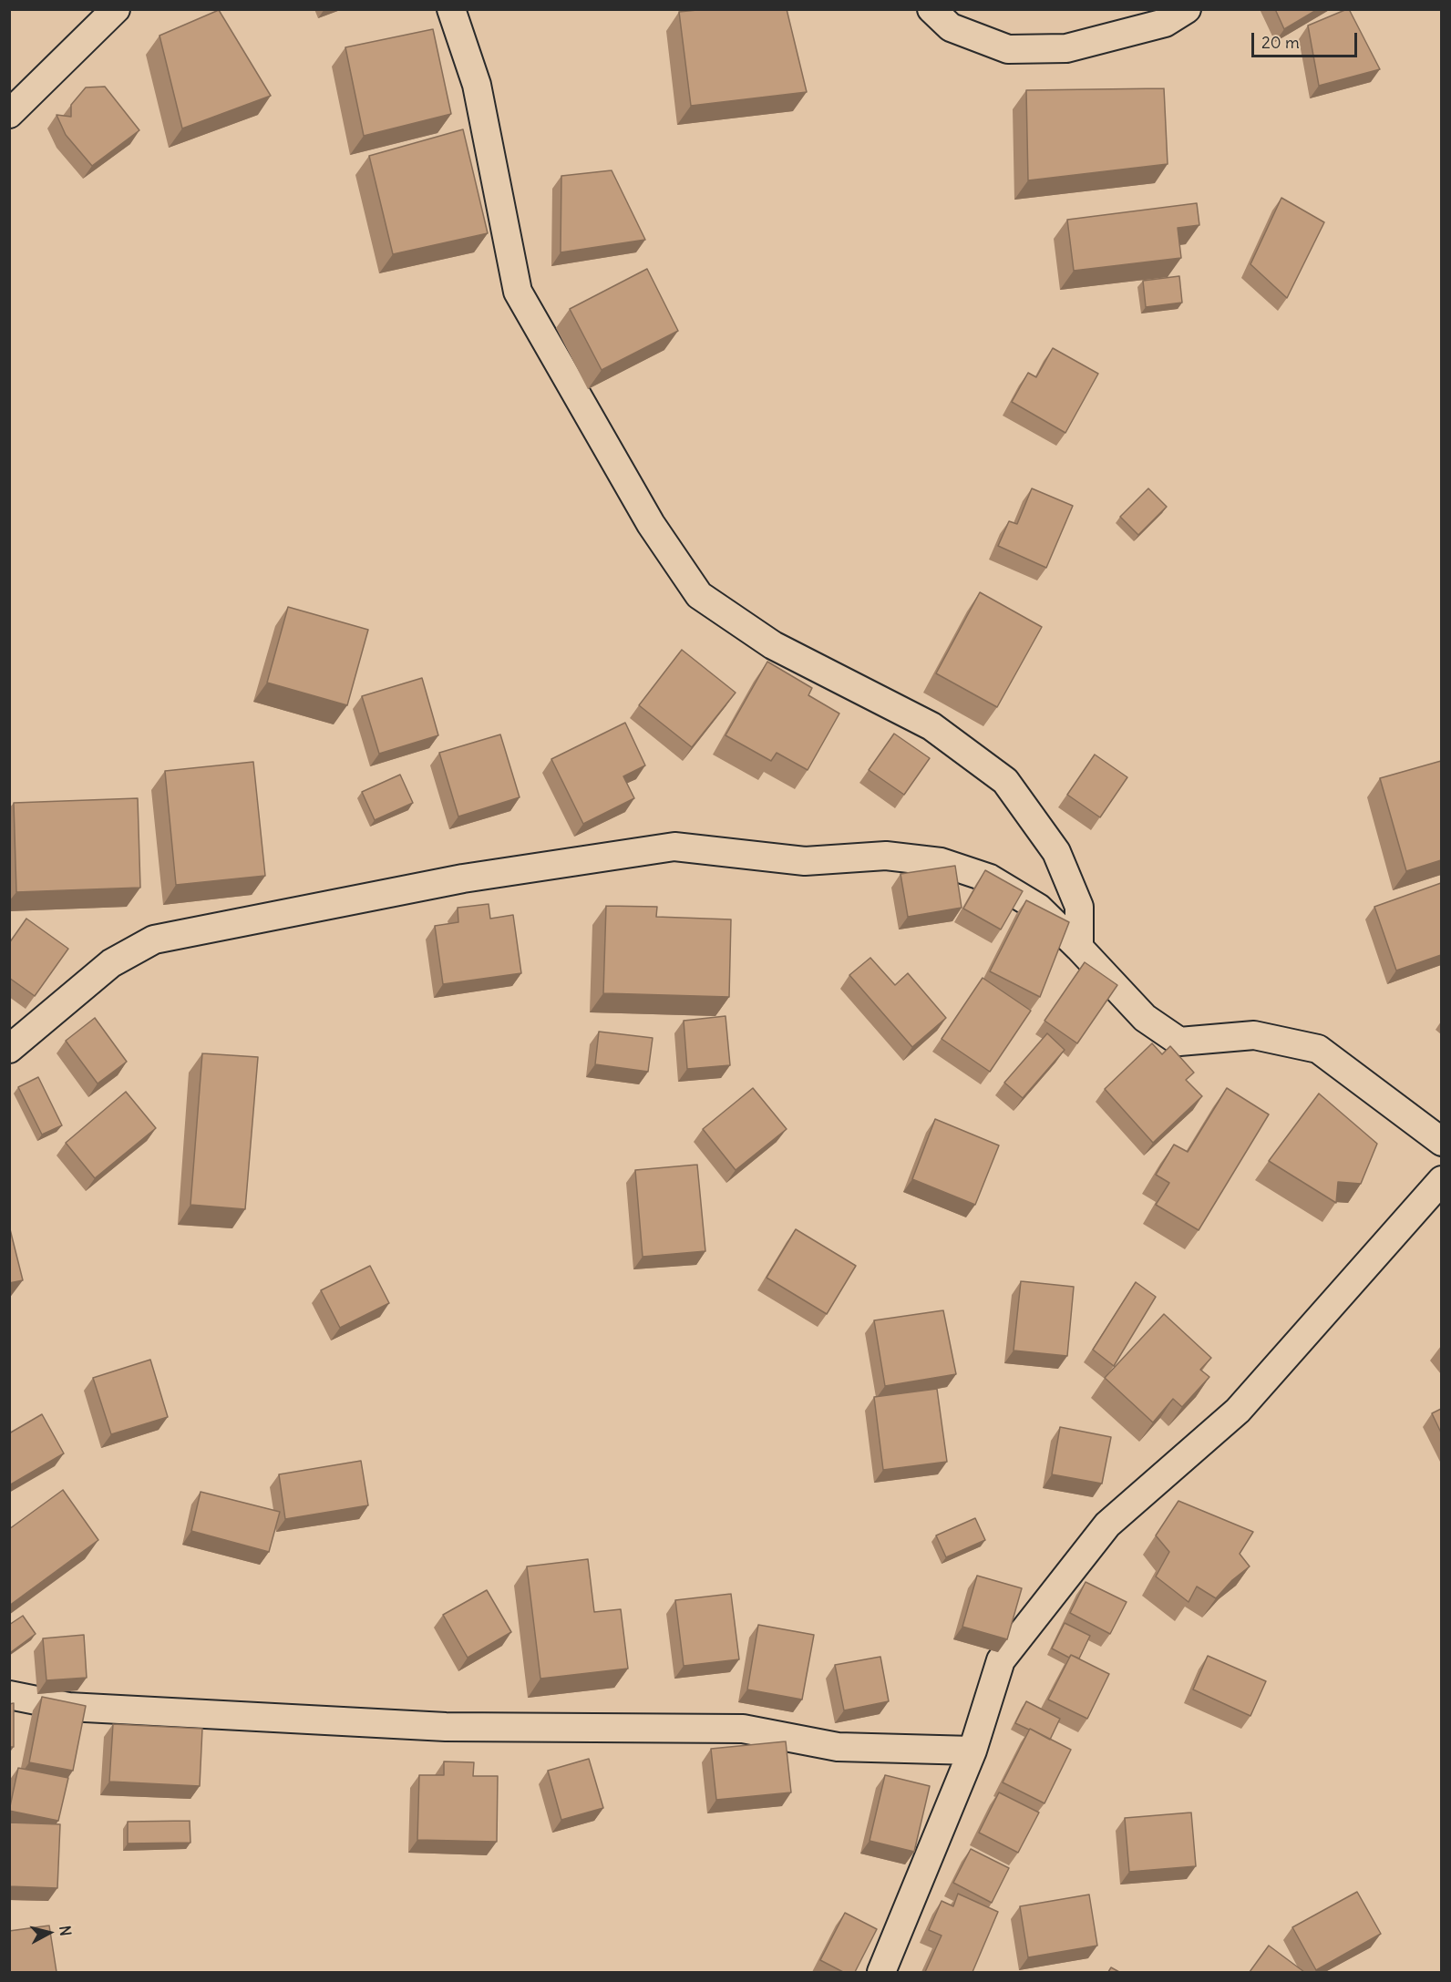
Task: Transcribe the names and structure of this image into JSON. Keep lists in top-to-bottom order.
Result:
{
  "scale_bar": "20 m",
  "north": "right"
}
